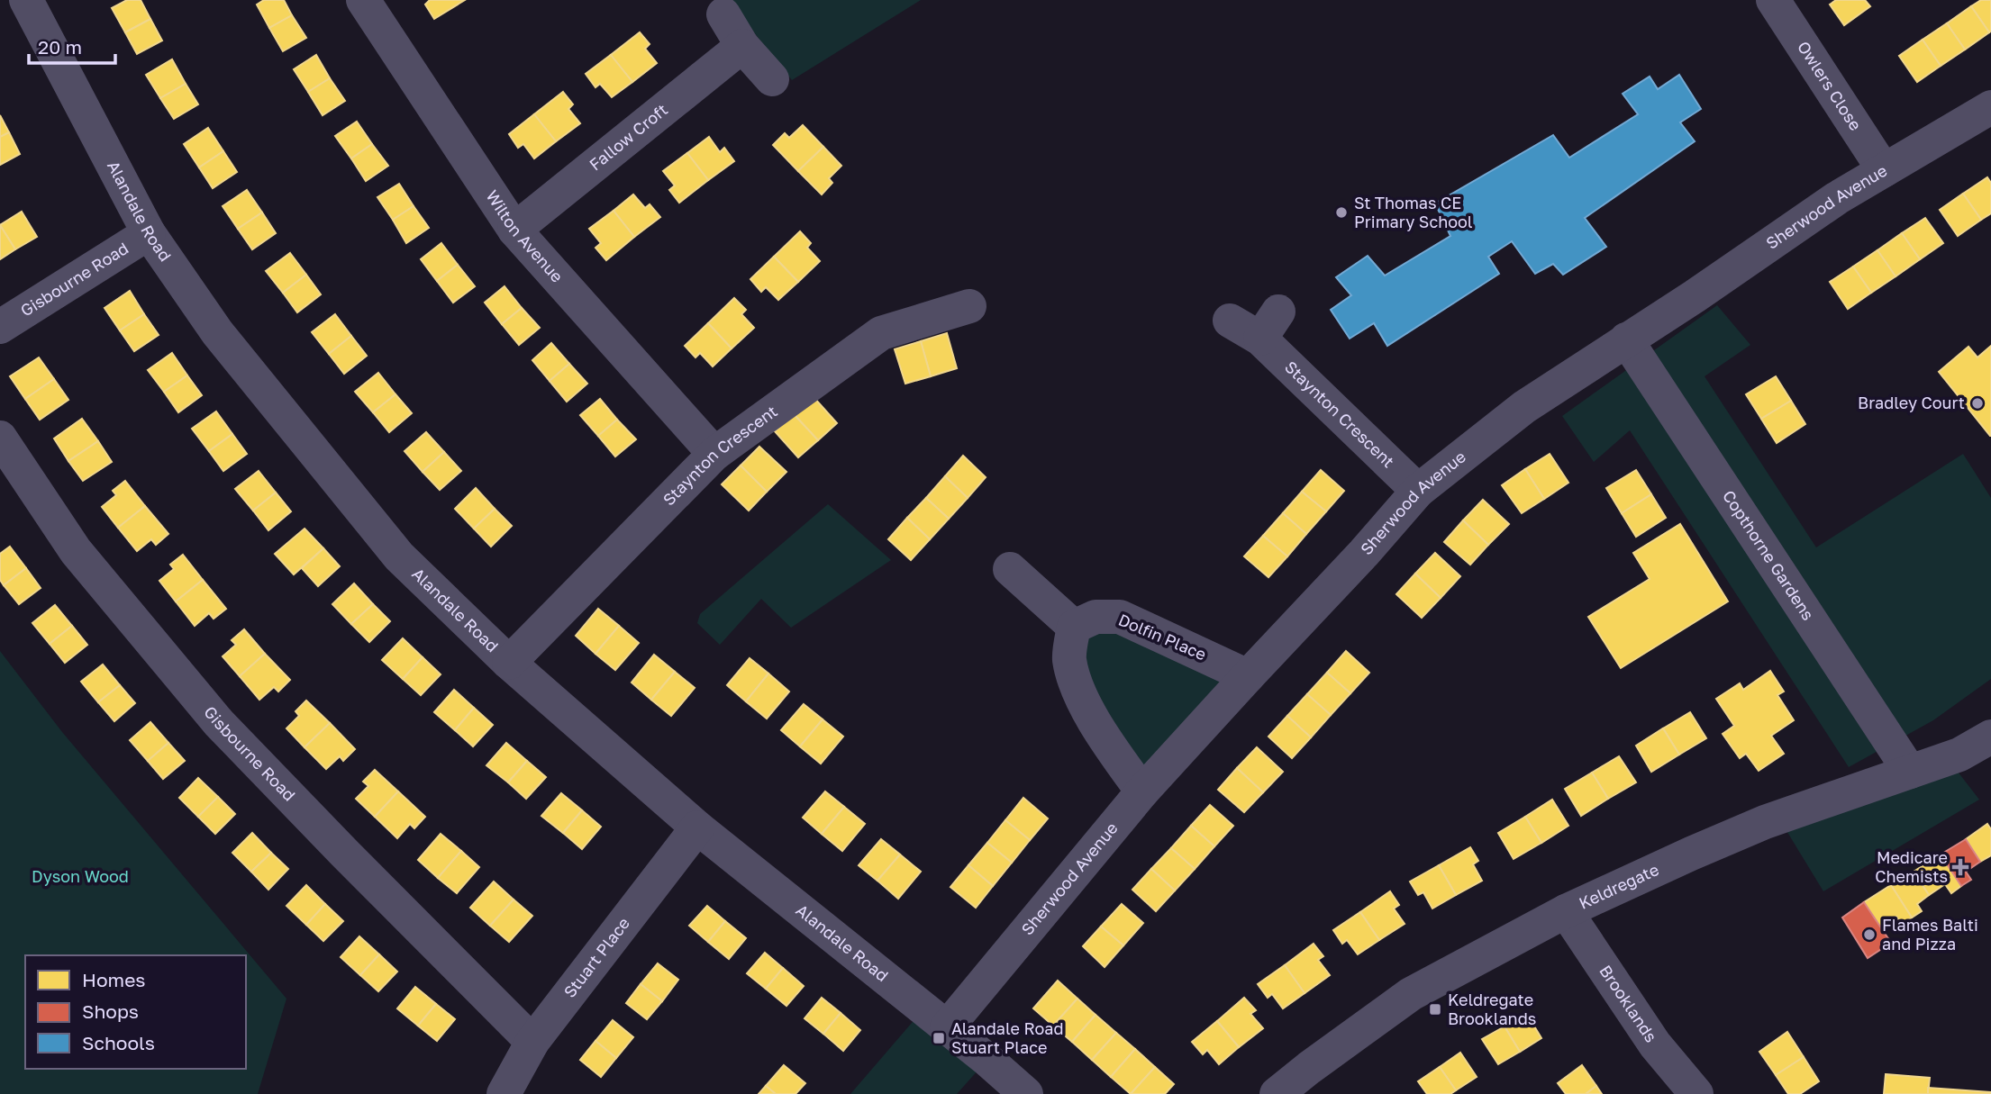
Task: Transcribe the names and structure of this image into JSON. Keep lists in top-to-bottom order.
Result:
{
  "streets": {
    "street": [
      "Owlers Close",
      "Fallow Croft",
      "Sherwood Avenue",
      "Alandale Road",
      "Wilton Avenue",
      "Gisbourne Road",
      "Staynton Crescent",
      "Copthorne Gardens",
      "Dolfin Place",
      "Keldregate",
      "Stuart Place",
      "Brooklands"
    ]
  },
  "crossings": [
    ["Owlers Close", "Sherwood Avenue"],
    ["Fallow Croft", "Wilton Avenue"],
    ["Sherwood Avenue", "Alandale Road"],
    ["Sherwood Avenue", "Staynton Crescent"],
    ["Sherwood Avenue", "Copthorne Gardens"],
    ["Sherwood Avenue", "Dolfin Place"],
    ["Alandale Road", "Gisbourne Road"],
    ["Alandale Road", "Staynton Crescent"],
    ["Alandale Road", "Stuart Place"],
    ["Wilton Avenue", "Staynton Crescent"],
    ["Gisbourne Road", "Stuart Place"],
    ["Copthorne Gardens", "Keldregate"],
    ["Keldregate", "Brooklands"]
  ],
  "parks": ["Dyson Wood"],
  "places": {
    "other": ["St Thomas CE Primary School", "Bradley Court", "Flames Balti and Pizza"],
    "health": ["Medicare Chemists"],
    "transit": ["Keldregate Brooklands", "Alandale Road Stuart Place"]
  },
  "legend": ["Homes", "Shops", "Schools"],
  "scale_bar": "20 m"
}
